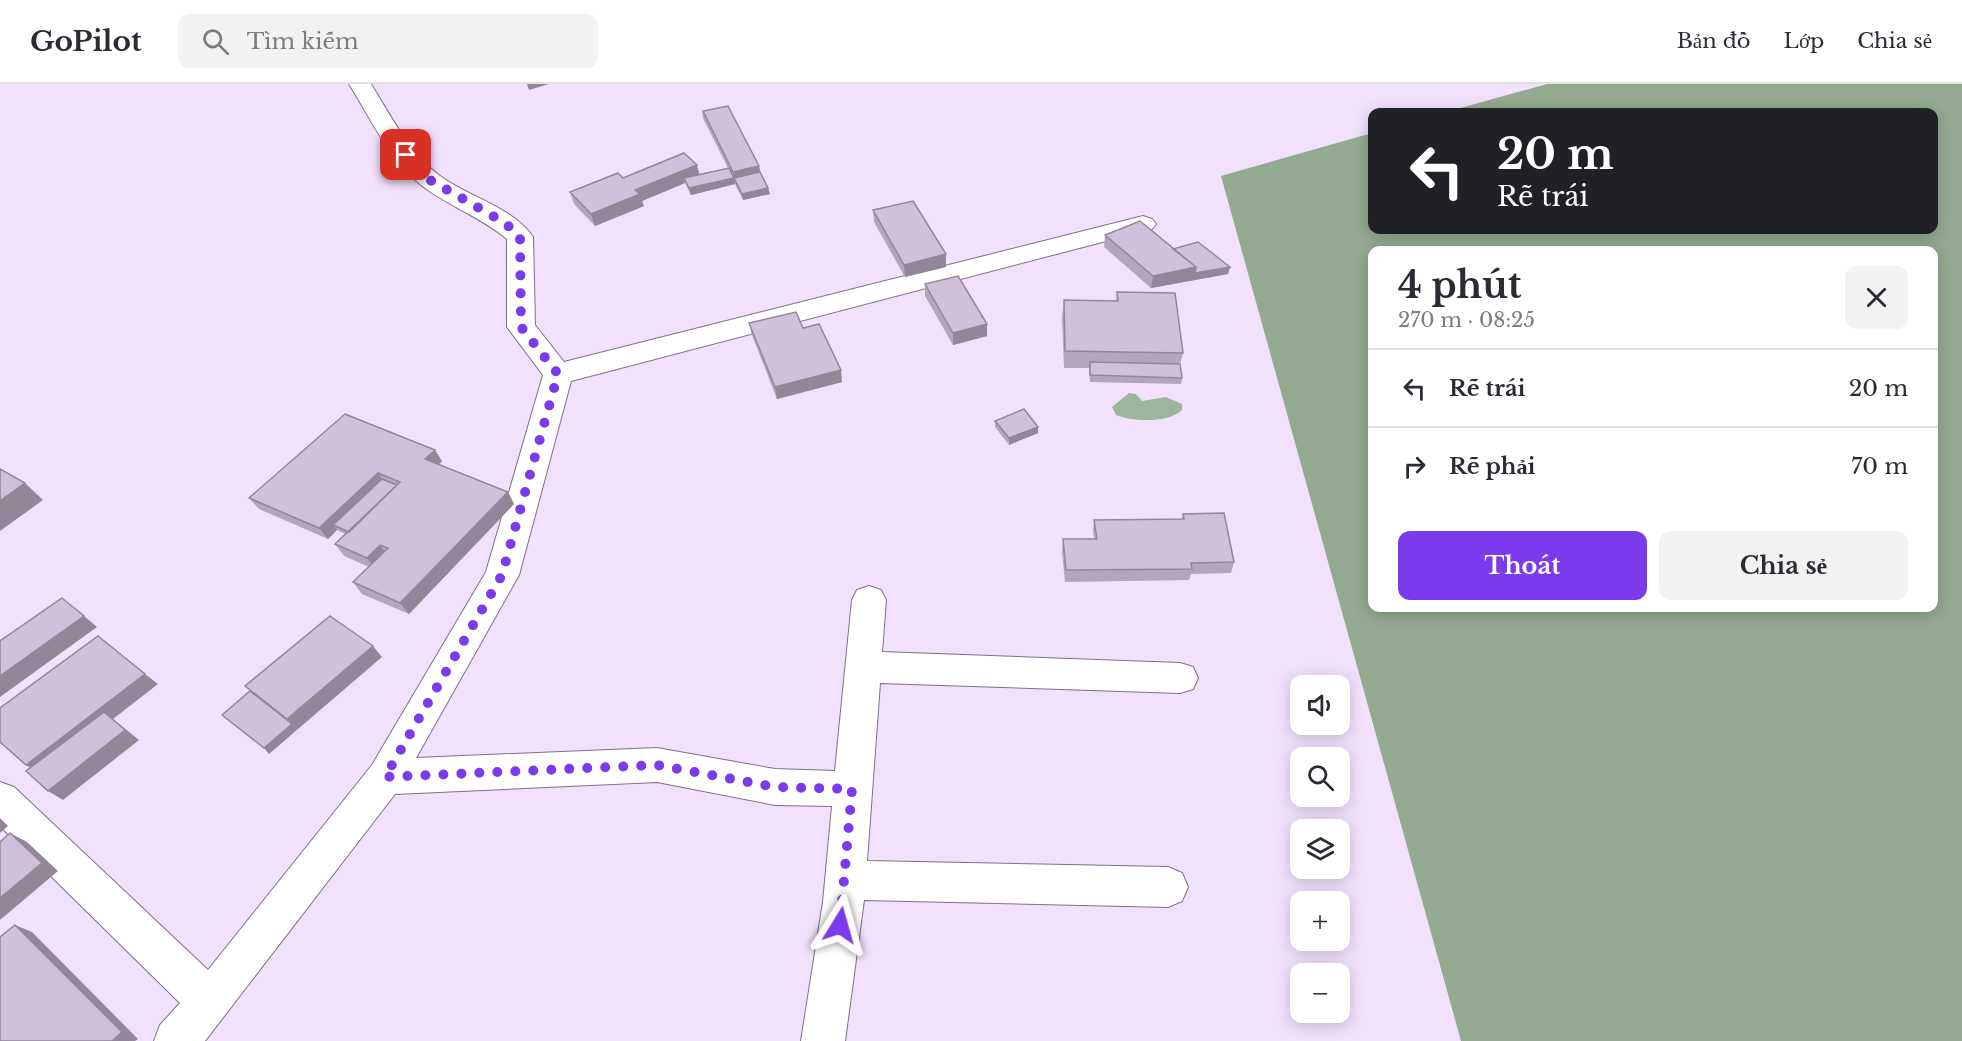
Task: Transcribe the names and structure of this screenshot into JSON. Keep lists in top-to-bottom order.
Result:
{
  "page": {
    "header": "GoPilot",
    "search": "Tìm kiếm",
    "nav": ["Bản đồ", "Lớp", "Chia sẻ"],
    "turn": ["20 m", "Rẽ trái"],
    "heading": ["4 phút", "270 m · 08:25"],
    "list": [
      {
        "name": "Rẽ trái",
        "value": "20 m"
      },
      {
        "name": "Rẽ phải",
        "value": "70 m"
      }
    ],
    "buttons": ["Thoát", "Chia sẻ"],
    "map_buttons": ["+", "−"]
  }
}
